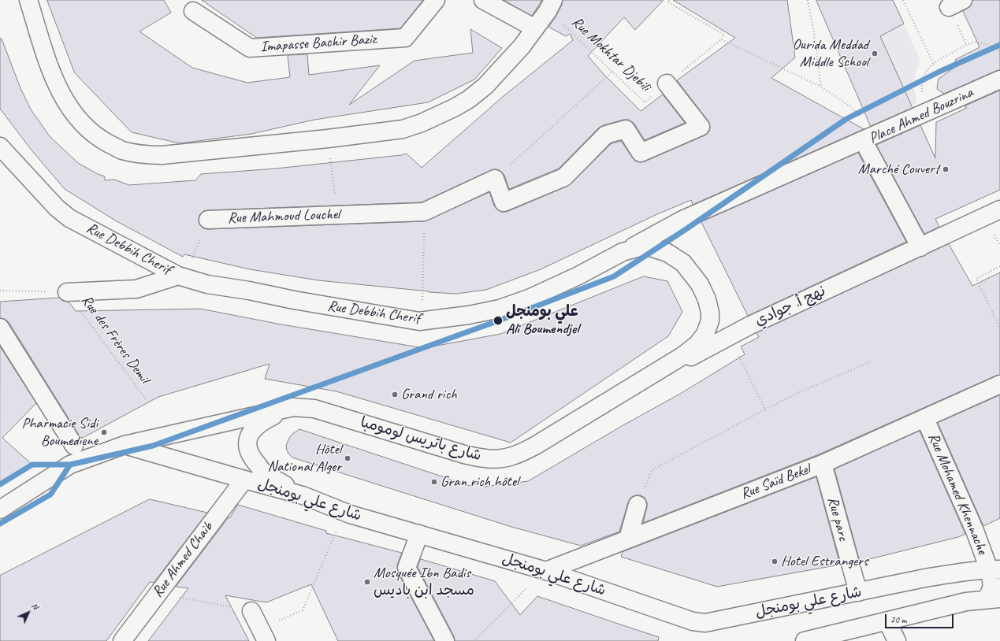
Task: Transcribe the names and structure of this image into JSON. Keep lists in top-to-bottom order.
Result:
{
  "streets": {
    "street": [
      "Imapasse Bachir Baziz",
      "Place Ahmed Bouzrina",
      "Rue Mahmoud Louchel",
      "Rue Debbih Cherif",
      "نهج أ. جوادي",
      "شارع باتريس لومومبا",
      "Rue Saïd Bekel",
      "Rue Mohamed Khennache",
      "شارع علي بومنجل",
      "Rue parc",
      "Rue Ahmed Chaib"
    ],
    "path": ["Rue Mokhtar Djebili", "Rue des Frères Demil"]
  },
  "crossings": [
    ["Place Ahmed Bouzrina", "نهج أ. جوادي"],
    ["Rue Mahmoud Louchel", "Rue Debbih Cherif"],
    ["Rue Debbih Cherif", "شارع باتريس لومومبا"],
    ["نهج أ. جوادي", "شارع باتريس لومومبا"],
    ["شارع باتريس لومومبا", "شارع علي بومنجل"],
    ["Rue Saïd Bekel", "Rue Mohamed Khennache"],
    ["Rue Saïd Bekel", "شارع علي بومنجل"],
    ["Rue Saïd Bekel", "Rue parc"],
    ["Rue Mohamed Khennache", "شارع علي بومنجل"],
    ["شارع علي بومنجل", "Rue parc"],
    ["شارع علي بومنجل", "Rue Ahmed Chaib"]
  ],
  "places": [
    "Ourida Meddad Middle School",
    "Marché Couvert",
    "علي بومنجل Ali Boumendjel",
    "Grand rich",
    "Pharmacie Sidi Boumediene",
    "Hôtel National Alger",
    "Gran rich hôtel",
    "Hotel Estrangers",
    "Mosquée Ibn Badis مسجد ابن باديس"
  ],
  "scale_bar": "20 m",
  "north": "top right"
}
